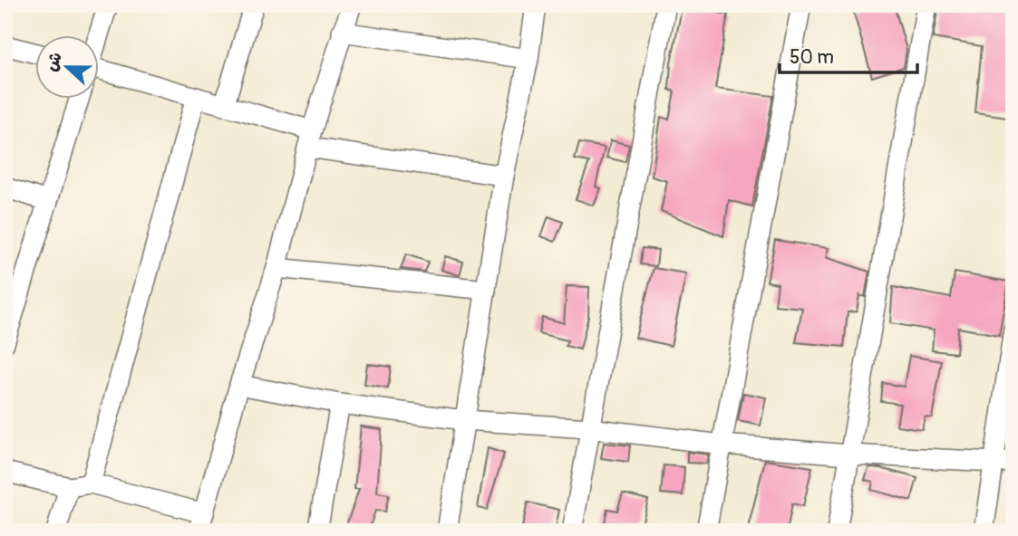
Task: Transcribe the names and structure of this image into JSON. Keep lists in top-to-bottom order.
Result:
{
  "scale_bar": "50 m",
  "north": "left"
}
